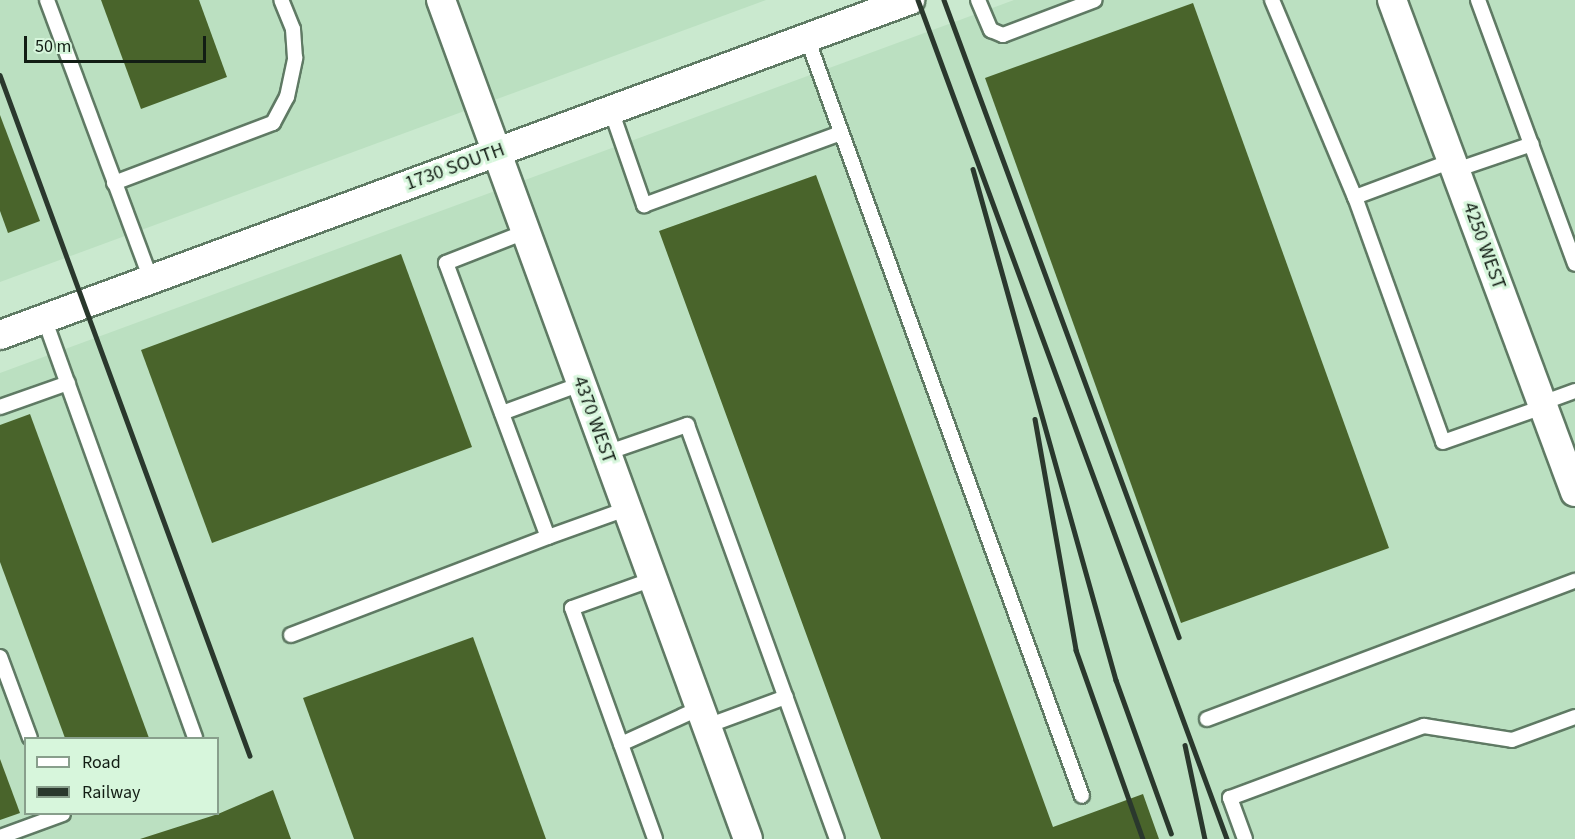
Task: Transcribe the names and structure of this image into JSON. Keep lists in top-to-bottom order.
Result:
{
  "streets": {
    "street": ["1730 SOUTH", "4250 WEST", "4370 WEST"]
  },
  "crossings": [
    ["1730 SOUTH", "4370 WEST"]
  ],
  "legend": ["Road", "Railway"],
  "scale_bar": "50 m"
}
